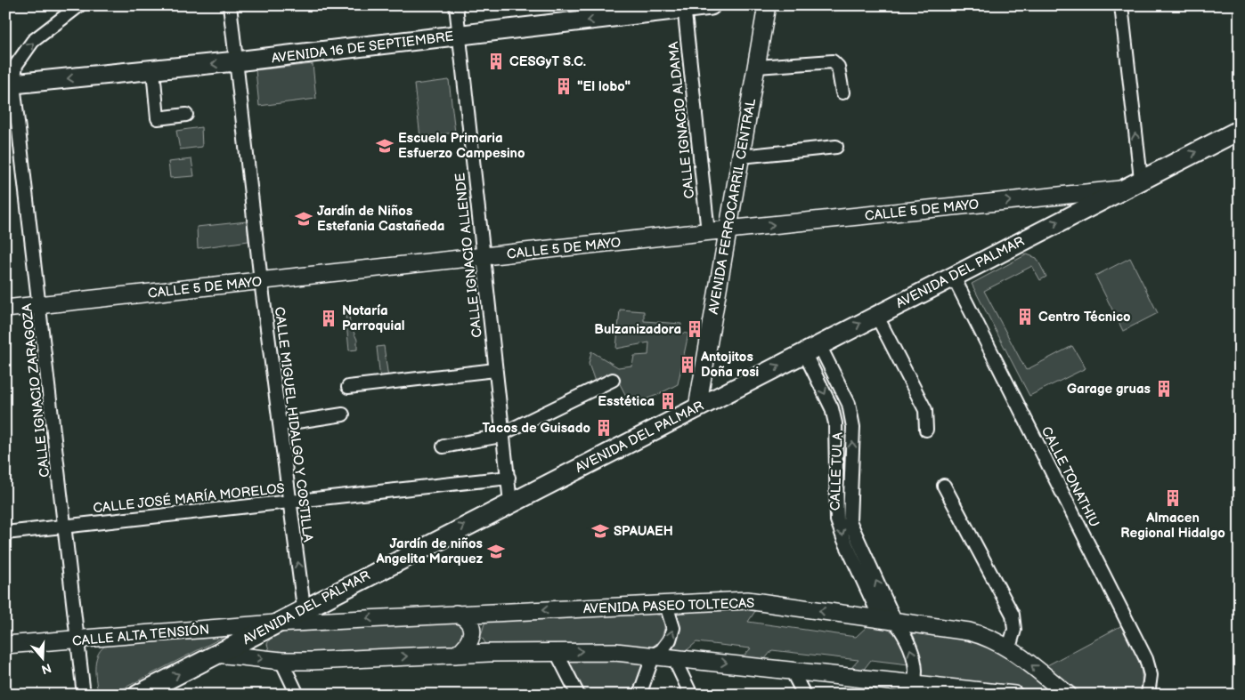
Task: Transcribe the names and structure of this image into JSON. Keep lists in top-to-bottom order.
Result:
{
  "streets": {
    "main road": ["AVENIDA 16 DE SEPTIEMBRE", "AVENIDA DEL PALMAR"],
    "street": [
      "CALLE IGNACIO ALDAMA",
      "AVENIDA FERROCARRIL CENTRAL",
      "CALLE 5 DE MAYO",
      "CALLE IGNACIO ALLENDE",
      "CALLE IGNACIO ZARAGOZA",
      "CALLE MIGUEL HIDALGO Y COSTILLA",
      "CALLE TULA",
      "CALLE TONATHIU",
      "CALLE JOSÉ MARÍA MORELOS",
      "AVENIDA PASEO TOLTECAS",
      "CALLE ALTA TENSIÓN"
    ]
  },
  "crossings": [
    ["AVENIDA 16 DE SEPTIEMBRE", "CALLE IGNACIO ALDAMA"],
    ["AVENIDA 16 DE SEPTIEMBRE", "CALLE IGNACIO ALLENDE"],
    ["AVENIDA 16 DE SEPTIEMBRE", "CALLE IGNACIO ZARAGOZA"],
    ["AVENIDA 16 DE SEPTIEMBRE", "CALLE MIGUEL HIDALGO Y COSTILLA"],
    ["CALLE IGNACIO ALDAMA", "CALLE 5 DE MAYO"],
    ["AVENIDA FERROCARRIL CENTRAL", "CALLE 5 DE MAYO"],
    ["AVENIDA FERROCARRIL CENTRAL", "AVENIDA DEL PALMAR"],
    ["CALLE 5 DE MAYO", "CALLE IGNACIO ALLENDE"],
    ["CALLE 5 DE MAYO", "AVENIDA DEL PALMAR"],
    ["CALLE 5 DE MAYO", "CALLE IGNACIO ZARAGOZA"],
    ["CALLE 5 DE MAYO", "CALLE MIGUEL HIDALGO Y COSTILLA"],
    ["CALLE IGNACIO ALLENDE", "AVENIDA DEL PALMAR"],
    ["CALLE IGNACIO ALLENDE", "CALLE JOSÉ MARÍA MORELOS"],
    ["AVENIDA DEL PALMAR", "CALLE MIGUEL HIDALGO Y COSTILLA"],
    ["AVENIDA DEL PALMAR", "CALLE TULA"],
    ["AVENIDA DEL PALMAR", "CALLE TONATHIU"],
    ["AVENIDA DEL PALMAR", "AVENIDA PASEO TOLTECAS"],
    ["AVENIDA DEL PALMAR", "CALLE ALTA TENSIÓN"],
    ["CALLE IGNACIO ZARAGOZA", "CALLE JOSÉ MARÍA MORELOS"],
    ["CALLE IGNACIO ZARAGOZA", "CALLE ALTA TENSIÓN"],
    ["CALLE MIGUEL HIDALGO Y COSTILLA", "CALLE JOSÉ MARÍA MORELOS"],
    ["CALLE TULA", "AVENIDA PASEO TOLTECAS"],
    ["AVENIDA PASEO TOLTECAS", "CALLE ALTA TENSIÓN"]
  ],
  "one_way": ["AVENIDA 16 DE SEPTIEMBRE", "CALLE 5 DE MAYO", "AVENIDA DEL PALMAR"],
  "places": {
    "building": [
      "CESGyT S.C.",
      "\"El lobo\"",
      "Centro Técnico",
      "Notaría Parroquial",
      "Bulzanizadora",
      "Antojitos Doña rosi",
      "Garage gruas",
      "Esstética",
      "Tacos de Guisado",
      "Almacen Regional Hidalgo"
    ],
    "school or university": [
      "Escuela Primaria Esfuerzo Campesino",
      "Jardín de Niños Estefania Castañeda",
      "SPAUAEH",
      "Jardín de niños Angelita Marquez"
    ]
  },
  "north": "bottom"
}
